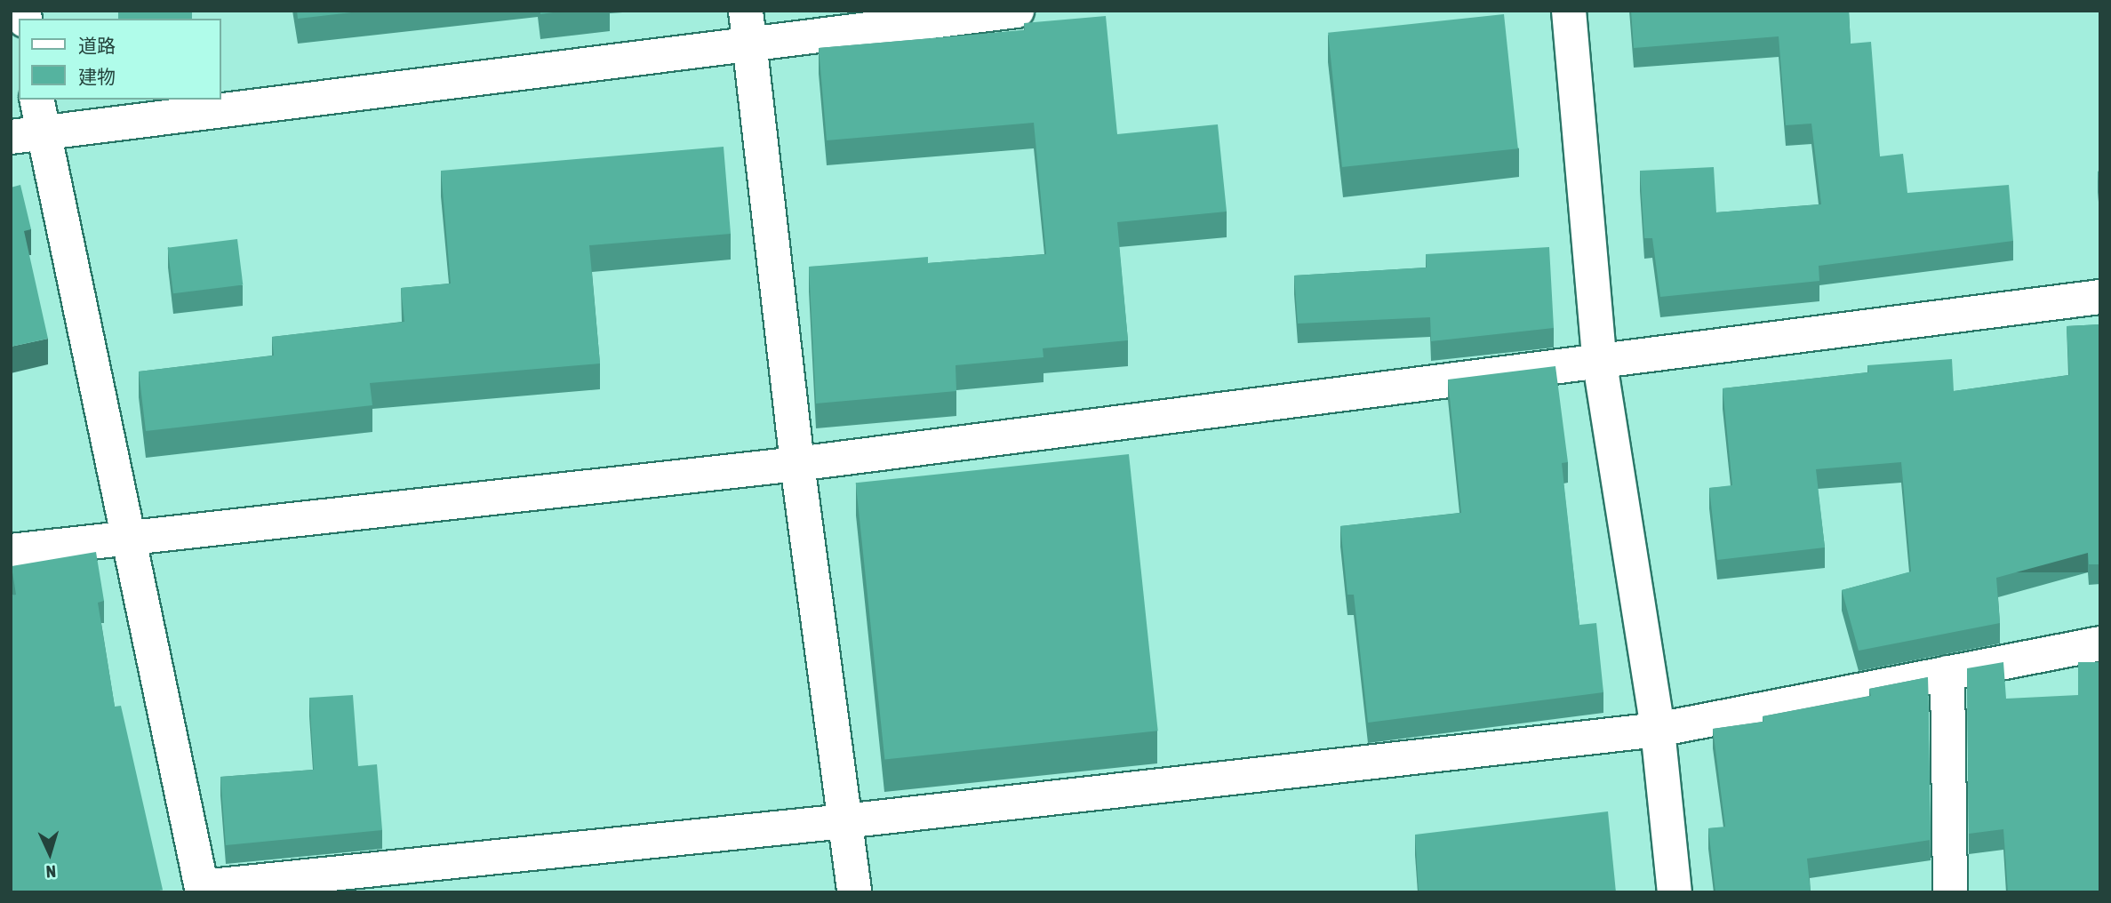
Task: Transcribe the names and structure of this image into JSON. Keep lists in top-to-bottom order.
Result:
{
  "legend": ["道路", "建物"],
  "north": "bottom"
}
